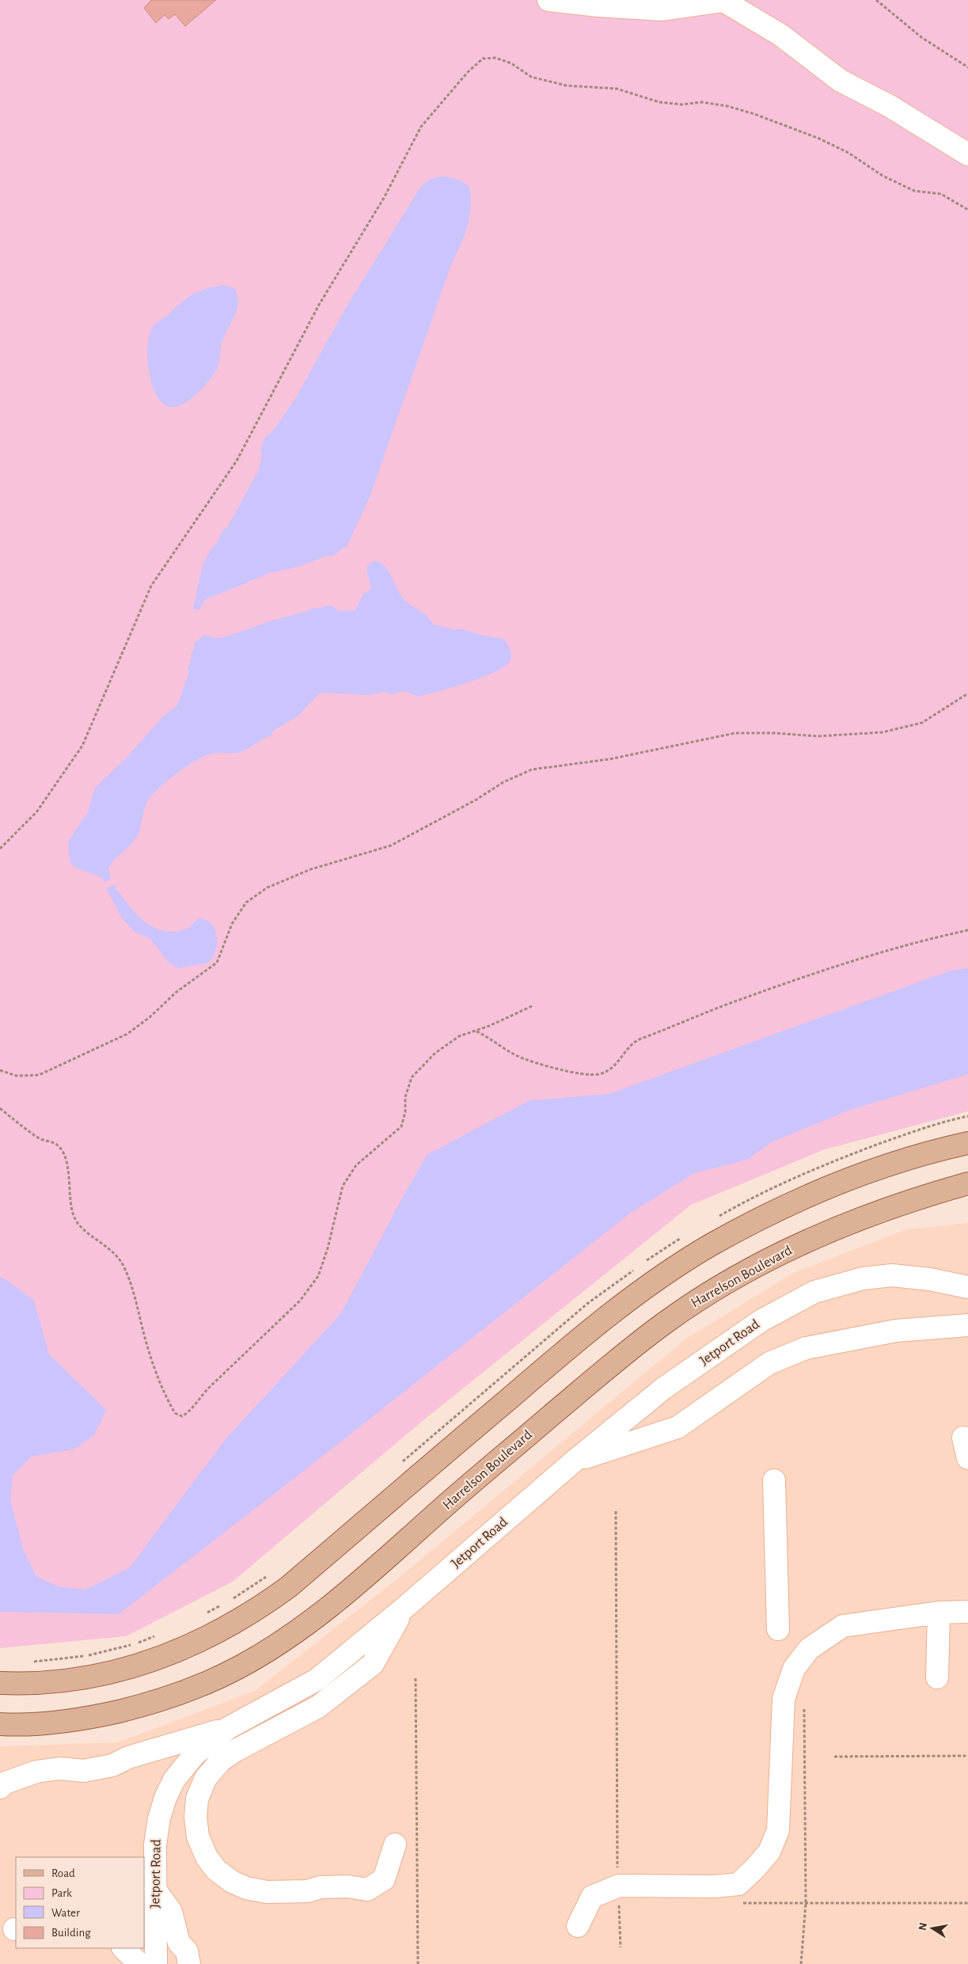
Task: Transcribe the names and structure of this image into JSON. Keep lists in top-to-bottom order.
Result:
{
  "streets": {
    "main road": ["Harrelson Boulevard"],
    "street": ["Jetport Road"]
  },
  "legend": [
    "Road",
    "Park",
    "Water",
    "Building"
  ],
  "north": "left"
}
